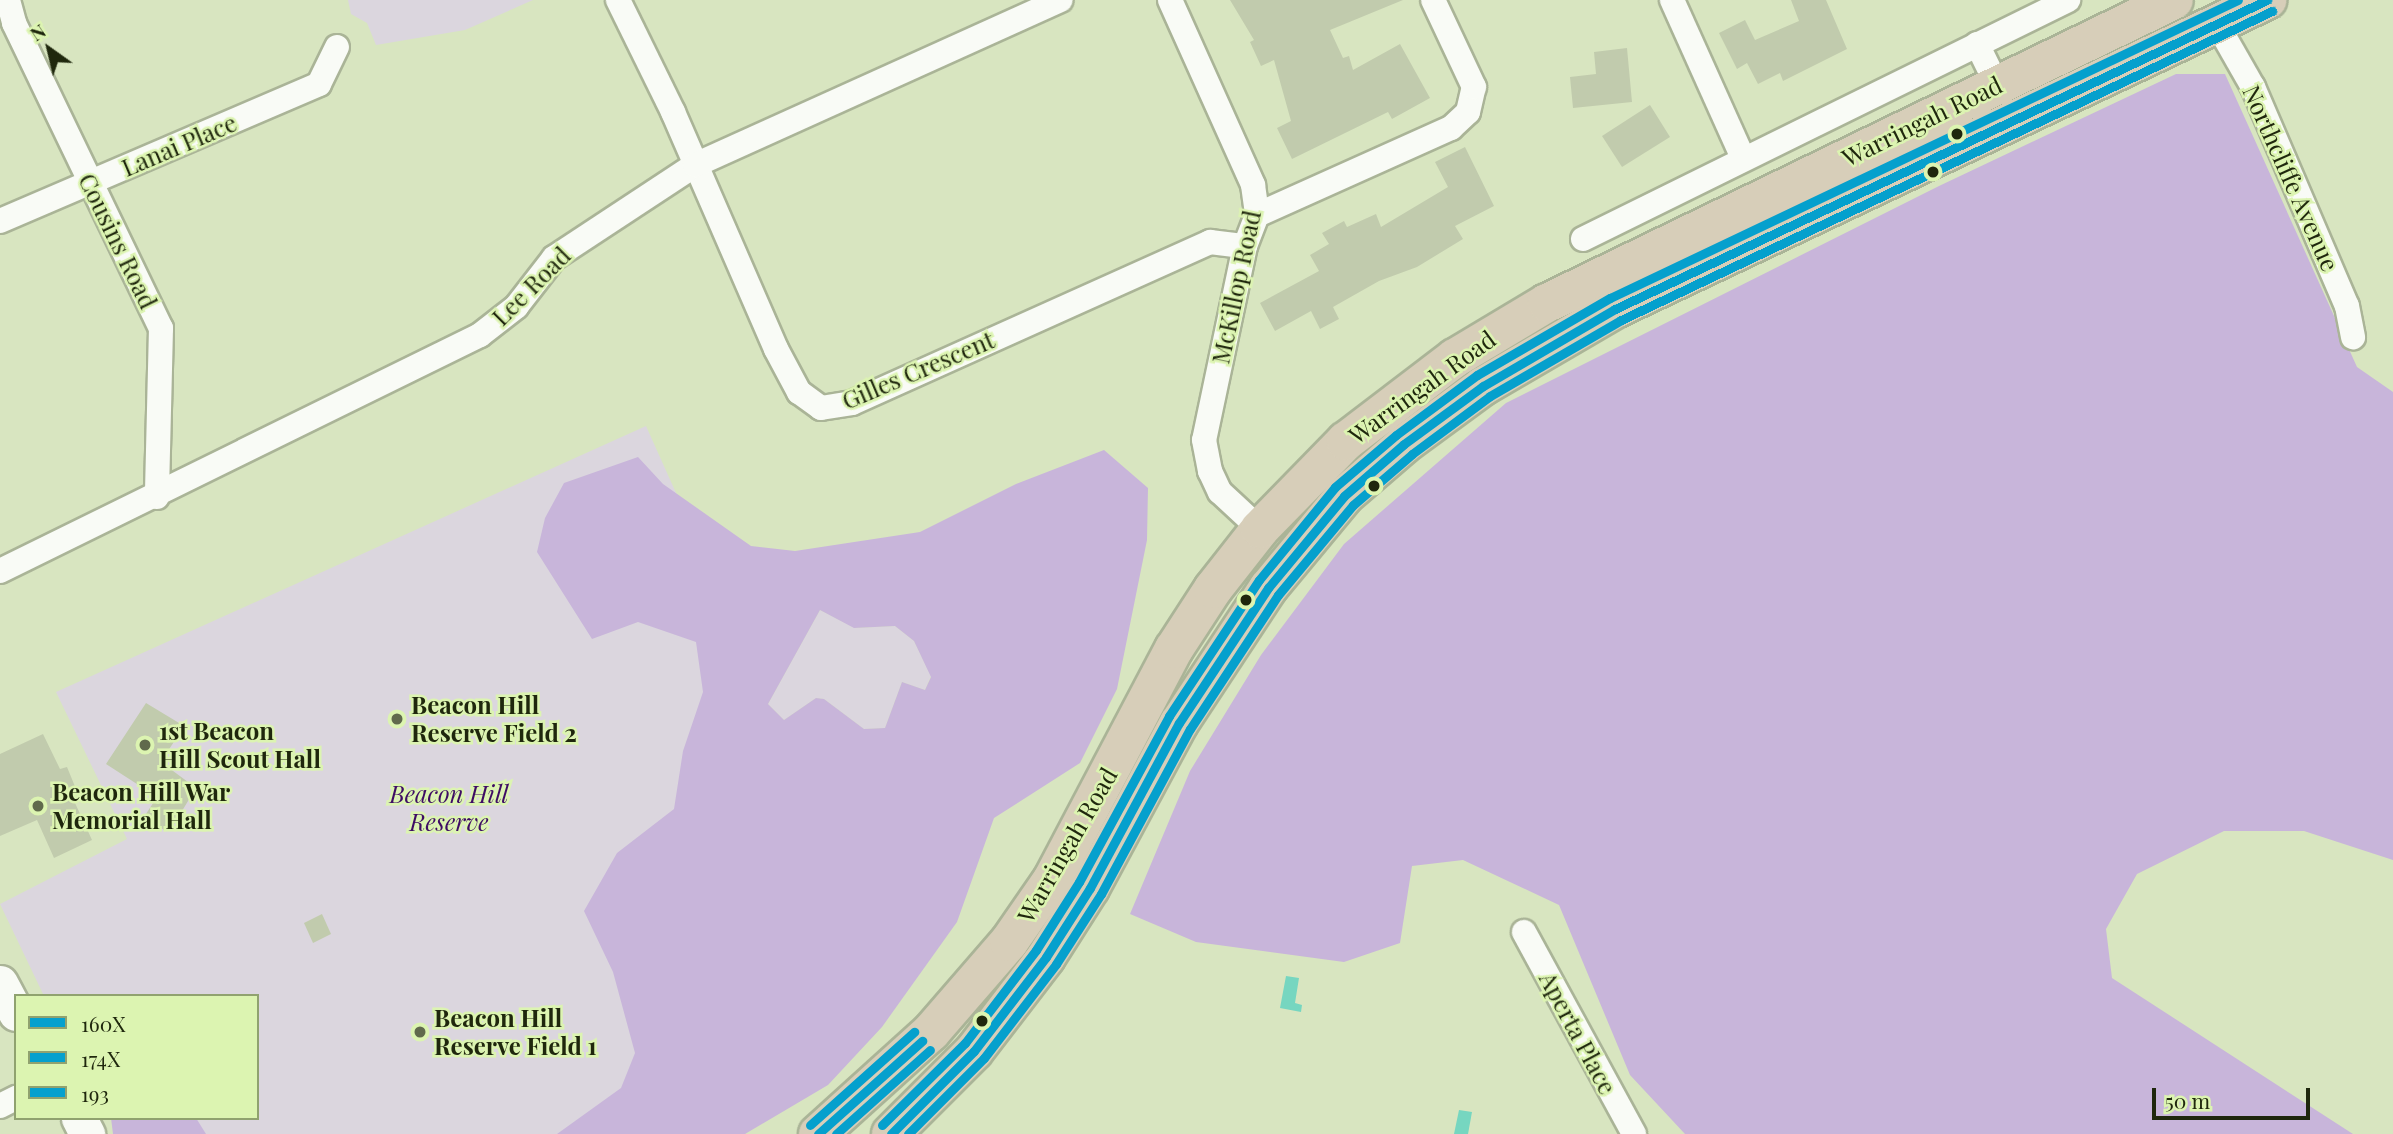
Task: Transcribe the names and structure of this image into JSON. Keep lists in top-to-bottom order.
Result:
{
  "streets": {
    "highway": ["Warringah Road", "McKillop Road"],
    "street": [
      "Lanai Place",
      "Northcliffe Avenue",
      "Cousins Road",
      "Lee Road",
      "Gilles Crescent",
      "Aperta Place"
    ]
  },
  "crossings": [
    ["Warringah Road", "Northcliffe Avenue"],
    ["Warringah Road", "McKillop Road"],
    ["Lanai Place", "Cousins Road"],
    ["Cousins Road", "Lee Road"],
    ["Lee Road", "Gilles Crescent"],
    ["McKillop Road", "Gilles Crescent"]
  ],
  "parks": ["Beacon Hill Reserve"],
  "places": [
    "Beacon Hill Reserve Field 2",
    "1st Beacon Hill Scout Hall",
    "Beacon Hill War Memorial Hall",
    "Beacon Hill Reserve Field 1"
  ],
  "lines": ["transit line 160X", "transit line 193", "transit line 174X"],
  "legend": ["160X", "174X", "193"],
  "scale_bar": "50 m",
  "north": "top left"
}
